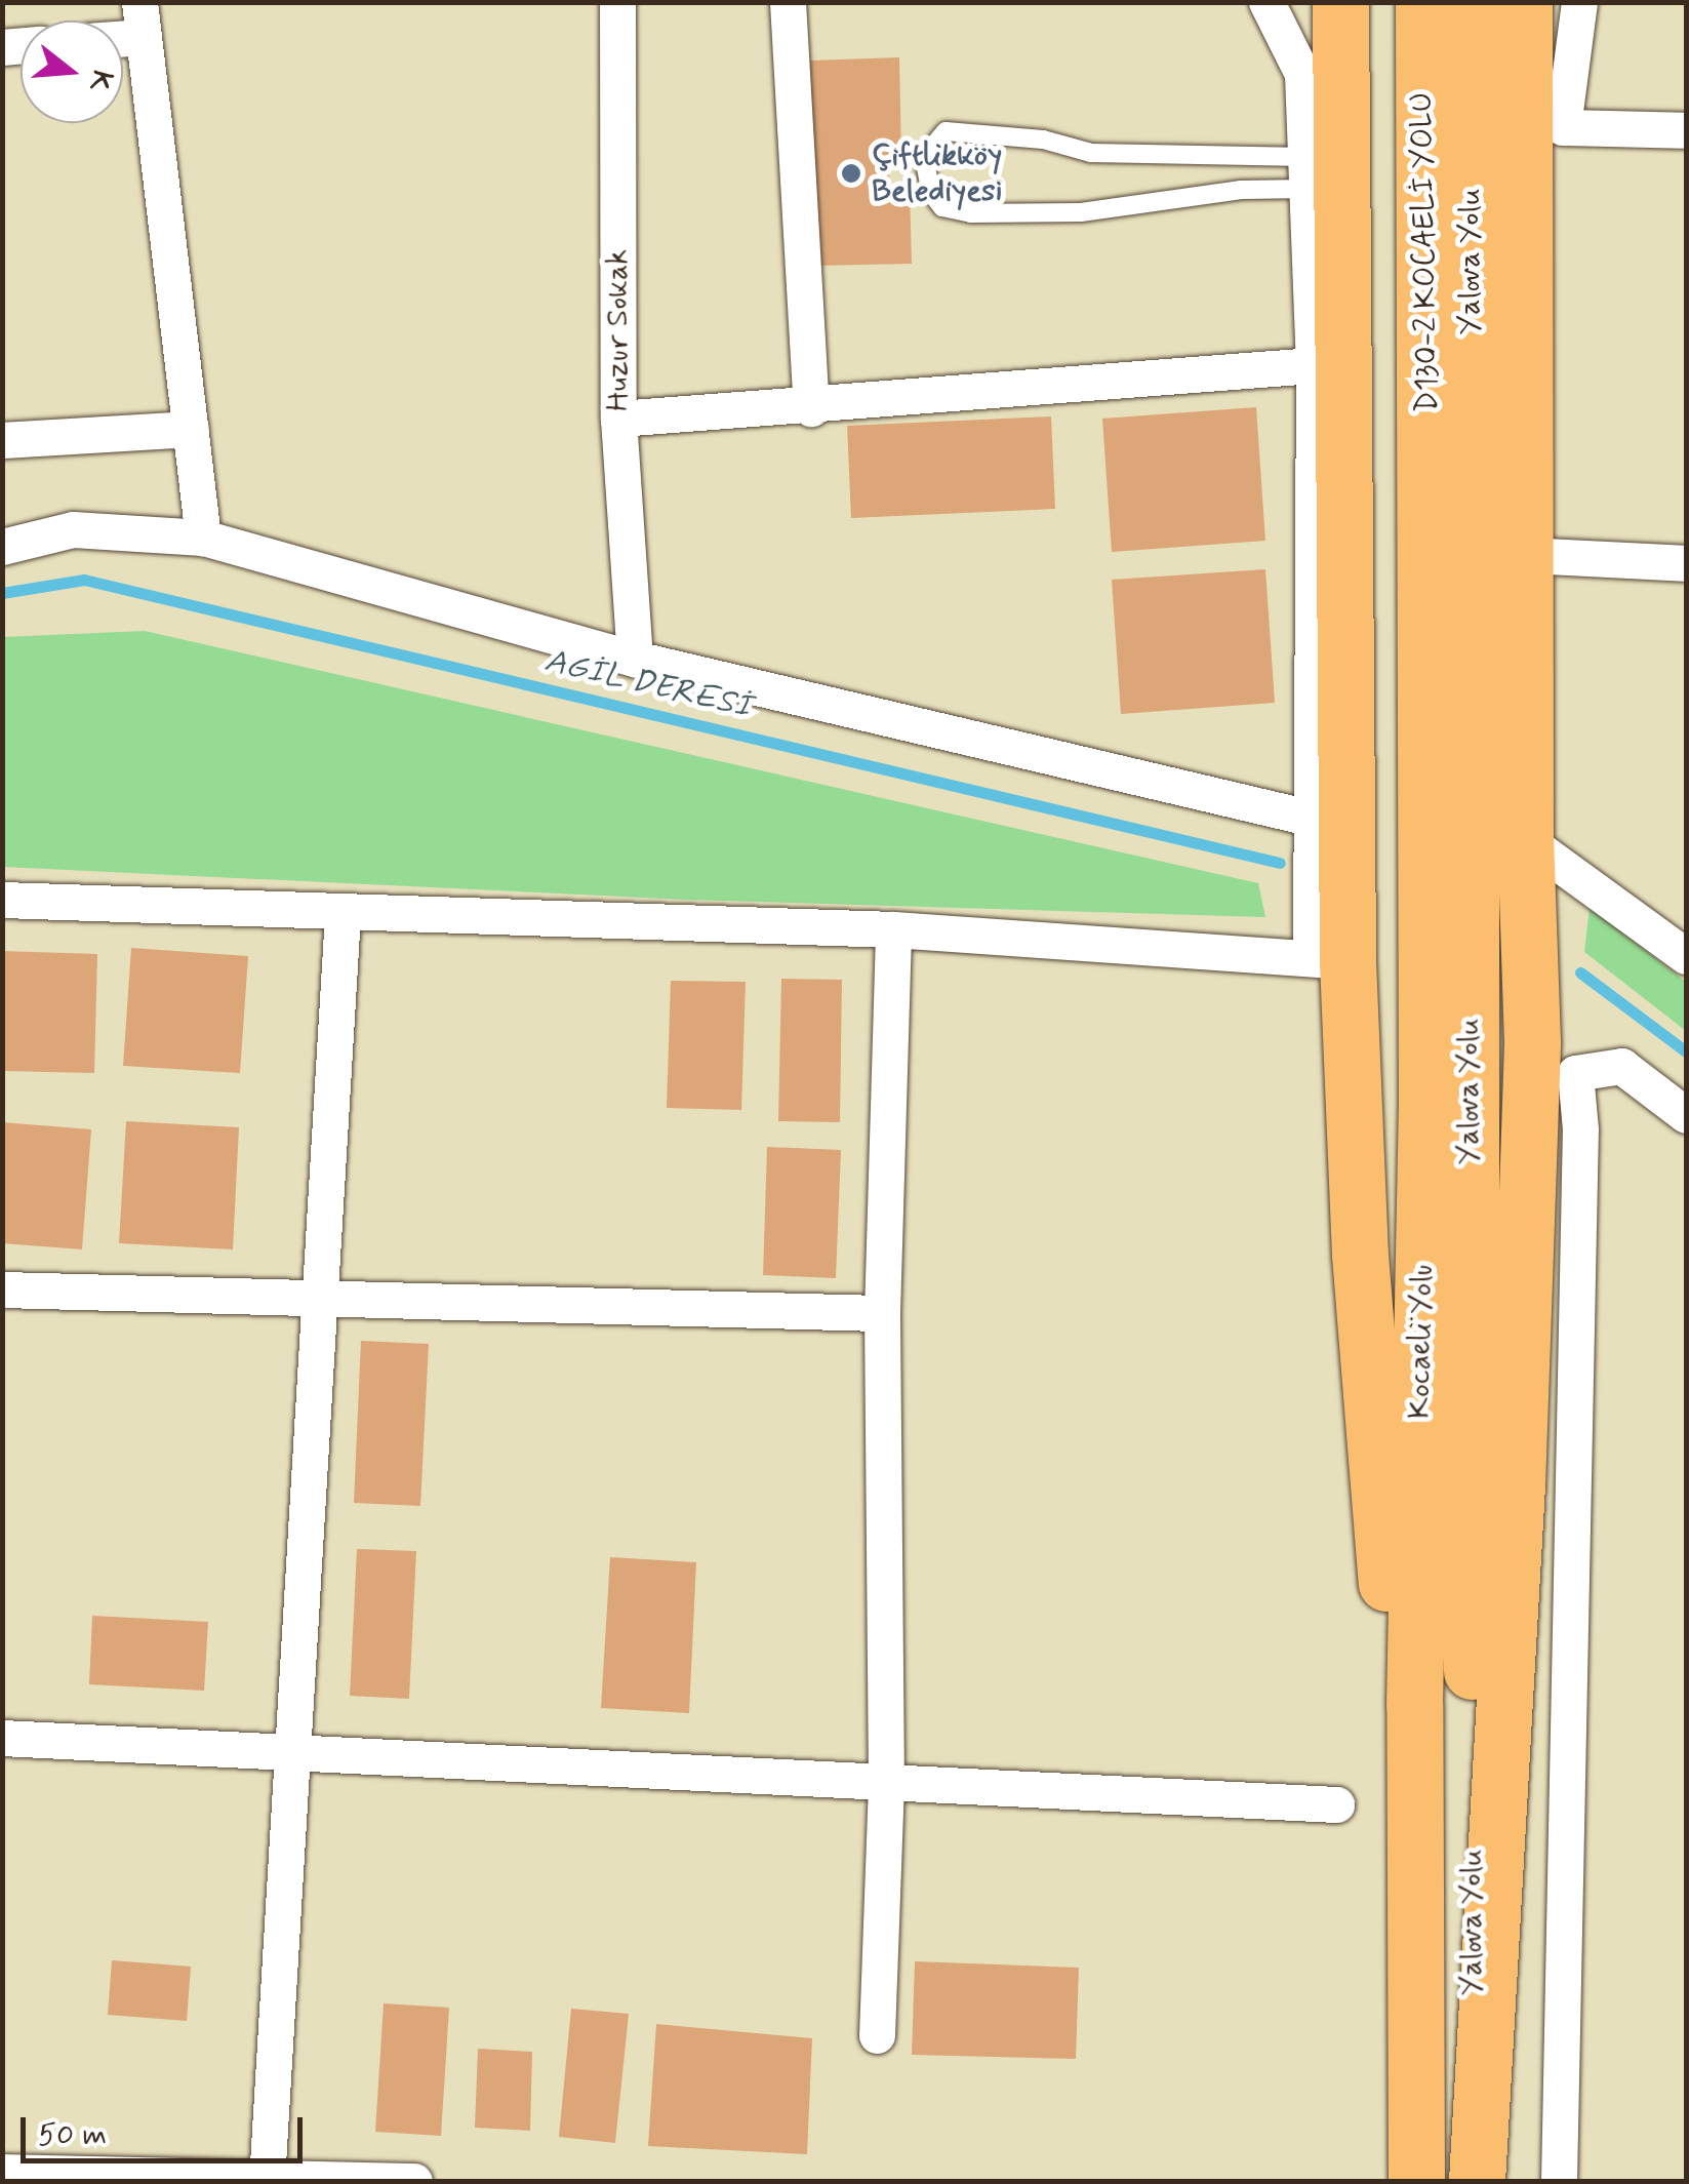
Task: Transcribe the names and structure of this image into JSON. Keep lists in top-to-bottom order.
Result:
{
  "streets": {
    "highway": ["D130-2 KOCAELİ YOLU", "Yalova Yolu", "Kocaeli̇ Yolu"],
    "street": ["Huzur Sokak"]
  },
  "crossings": [
    ["D130-2 KOCAELİ YOLU", "Yalova Yolu"],
    ["D130-2 KOCAELİ YOLU", "Kocaeli̇ Yolu"],
    ["Yalova Yolu", "Kocaeli̇ Yolu"]
  ],
  "water": ["AGİL DERESİ"],
  "places": ["Çiftlikköy Belediyesi"],
  "scale_bar": "50 m",
  "north": "right"
}
